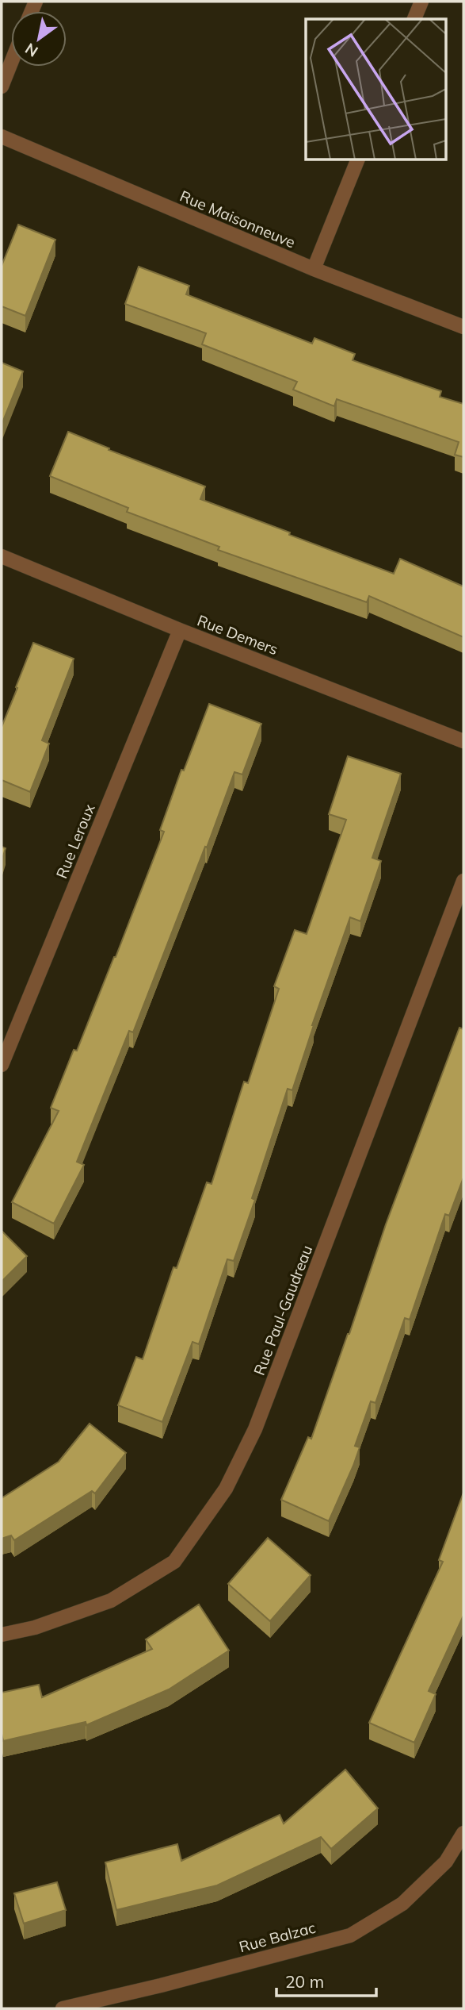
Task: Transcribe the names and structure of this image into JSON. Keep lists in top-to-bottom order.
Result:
{
  "streets": {
    "street": [
      "Rue Maisonneuve",
      "Rue Demers",
      "Rue Leroux",
      "Rue Paul-Gaudreau",
      "Rue Balzac"
    ]
  },
  "crossings": [
    ["Rue Demers", "Rue Leroux"]
  ],
  "scale_bar": "20 m",
  "north": "bottom left"
}
